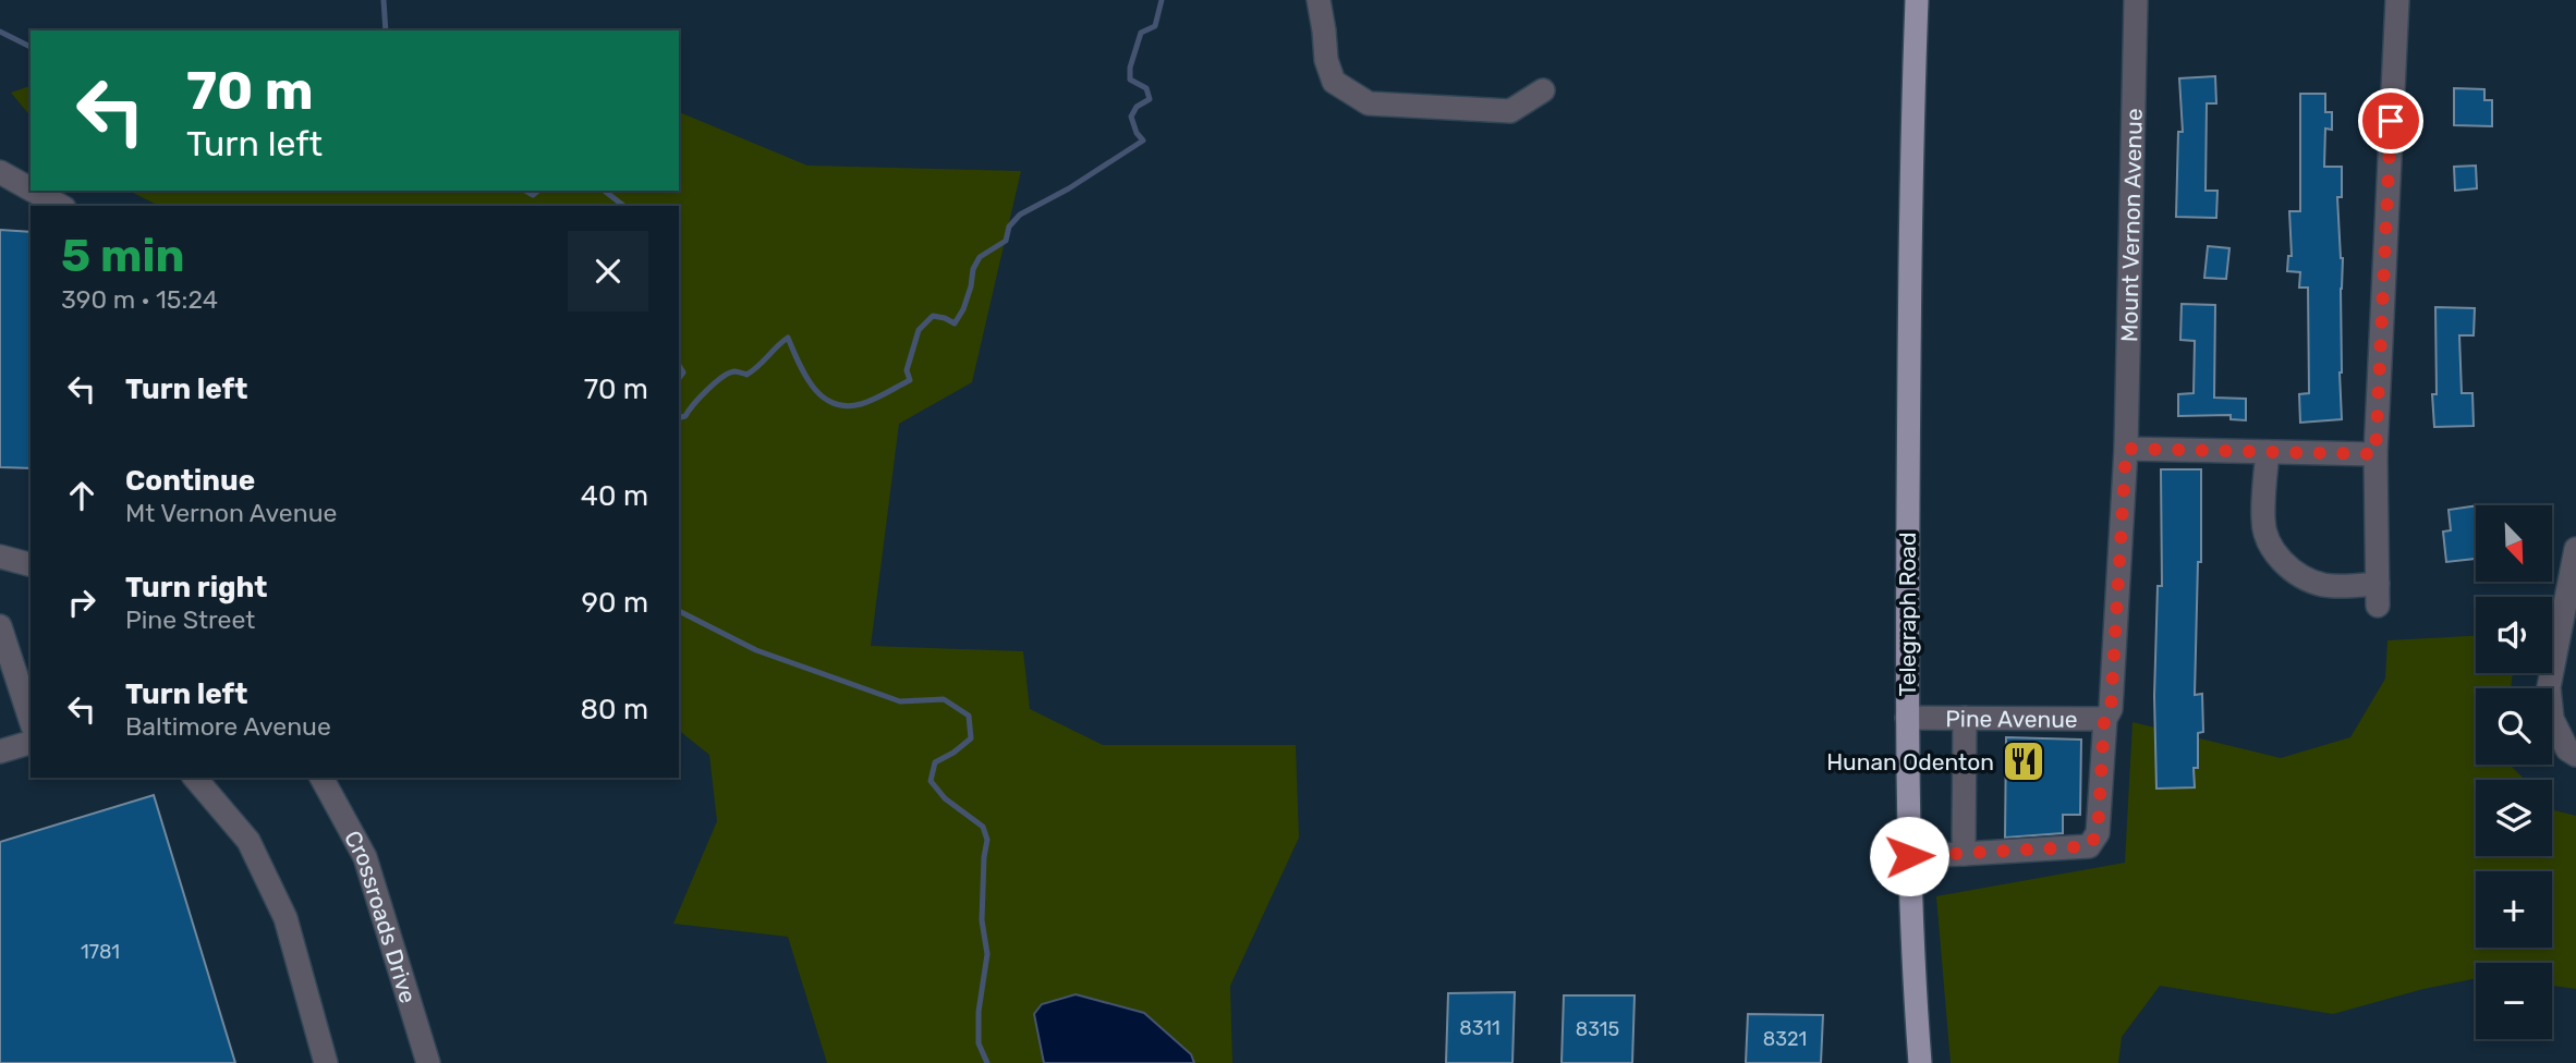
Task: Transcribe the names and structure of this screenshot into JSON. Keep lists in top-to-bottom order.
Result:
{
  "streets": {
    "main road": ["Telegraph Road"],
    "street": ["Mount Vernon Avenue", "Pine Avenue", "Crossroads Drive"]
  },
  "crossings": [
    ["Mount Vernon Avenue", "Pine Avenue"],
    ["Telegraph Road", "Pine Avenue"]
  ],
  "places": {
    "restaurant": ["Hunan Odenton"]
  },
  "house_numbers": [
    "1781",
    "8311",
    "8315",
    "8321"
  ],
  "north": "bottom right",
  "page": {
    "turn": ["70 m", "Turn left"],
    "heading": ["5 min", "390 m · 15:24"],
    "list": [
      {
        "name": "Turn left",
        "value": "70 m"
      },
      {
        "name": "Continue",
        "note": "Mt Vernon Avenue",
        "value": "40 m"
      },
      {
        "name": "Turn right",
        "note": "Pine Street",
        "value": "90 m"
      },
      {
        "name": "Turn left",
        "note": "Baltimore Avenue",
        "value": "80 m"
      }
    ],
    "map_buttons": ["+", "−"]
  }
}
